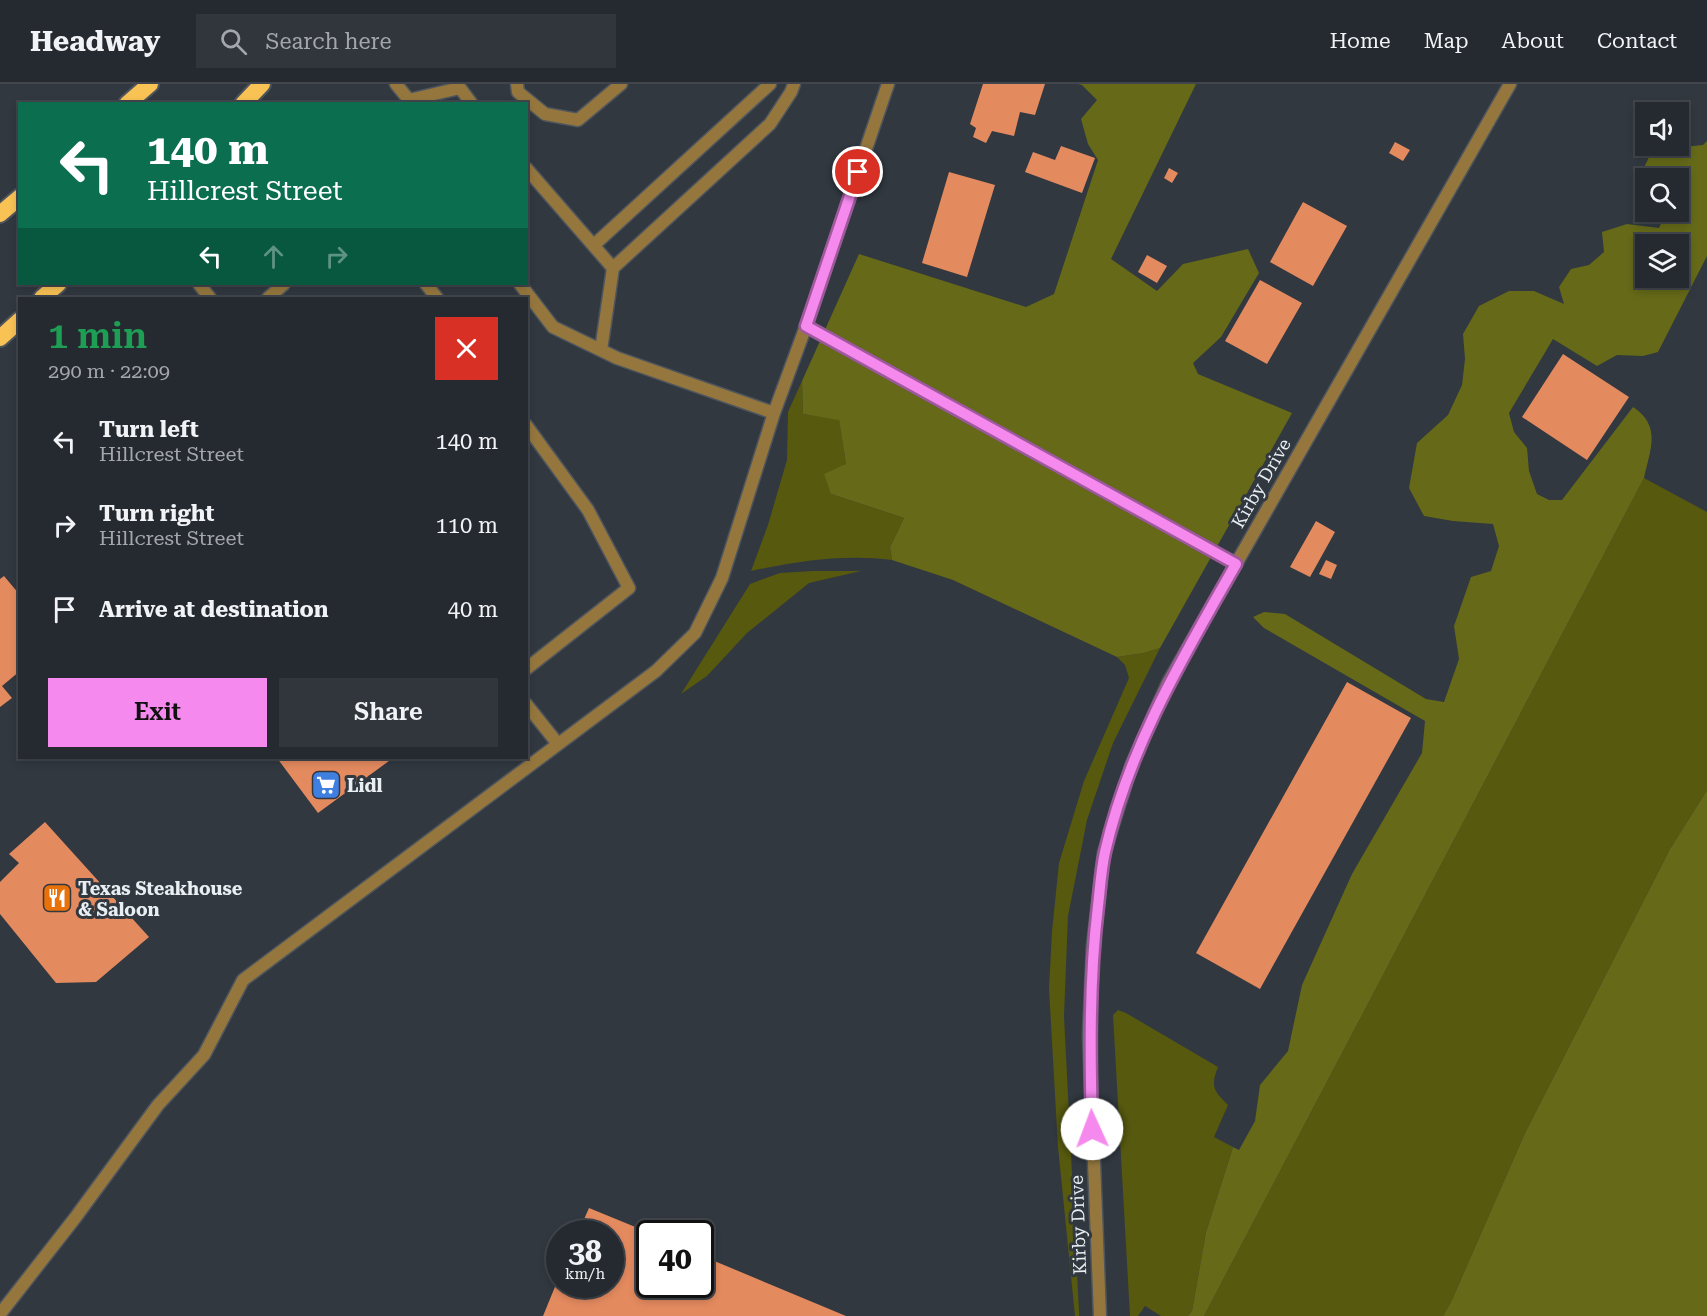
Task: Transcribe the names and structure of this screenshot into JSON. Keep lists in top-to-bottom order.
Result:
{
  "streets": {
    "street": ["Kirby Drive"]
  },
  "places": {
    "supermarket": ["Lidl"],
    "restaurant": ["Texas Steakhouse & Saloon"]
  },
  "page": {
    "header": "Headway",
    "search": "Search here",
    "nav": [
      "Home",
      "Map",
      "About",
      "Contact"
    ],
    "turn": ["140 m", "Hillcrest Street"],
    "heading": ["1 min", "290 m · 22:09"],
    "list": [
      {
        "name": "Turn left",
        "note": "Hillcrest Street",
        "value": "140 m"
      },
      {
        "name": "Turn right",
        "note": "Hillcrest Street",
        "value": "110 m"
      },
      {
        "name": "Arrive at destination",
        "value": "40 m"
      }
    ],
    "buttons": ["Exit", "Share"],
    "speed": "38 km/h",
    "limit": "40"
  }
}
